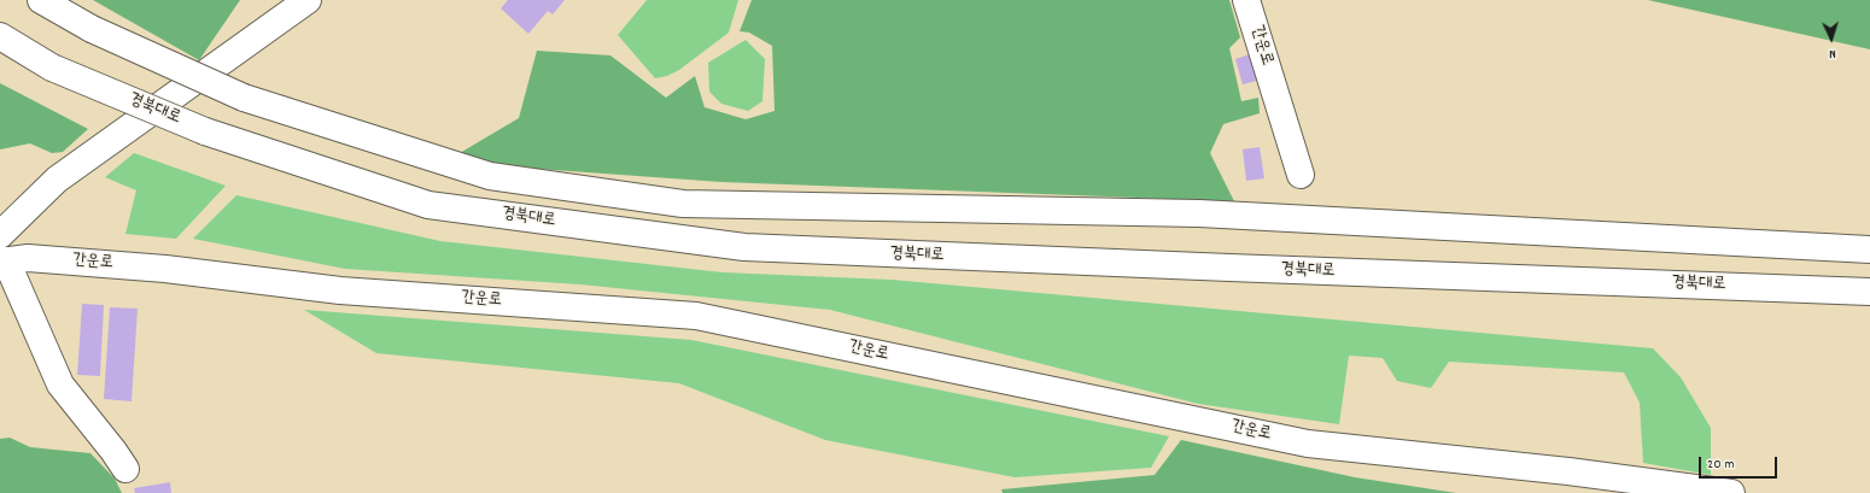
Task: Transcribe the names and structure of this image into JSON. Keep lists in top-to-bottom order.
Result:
{
  "streets": {
    "main road": ["간운로", "경북대로"]
  },
  "scale_bar": "20 m",
  "north": "bottom"
}
